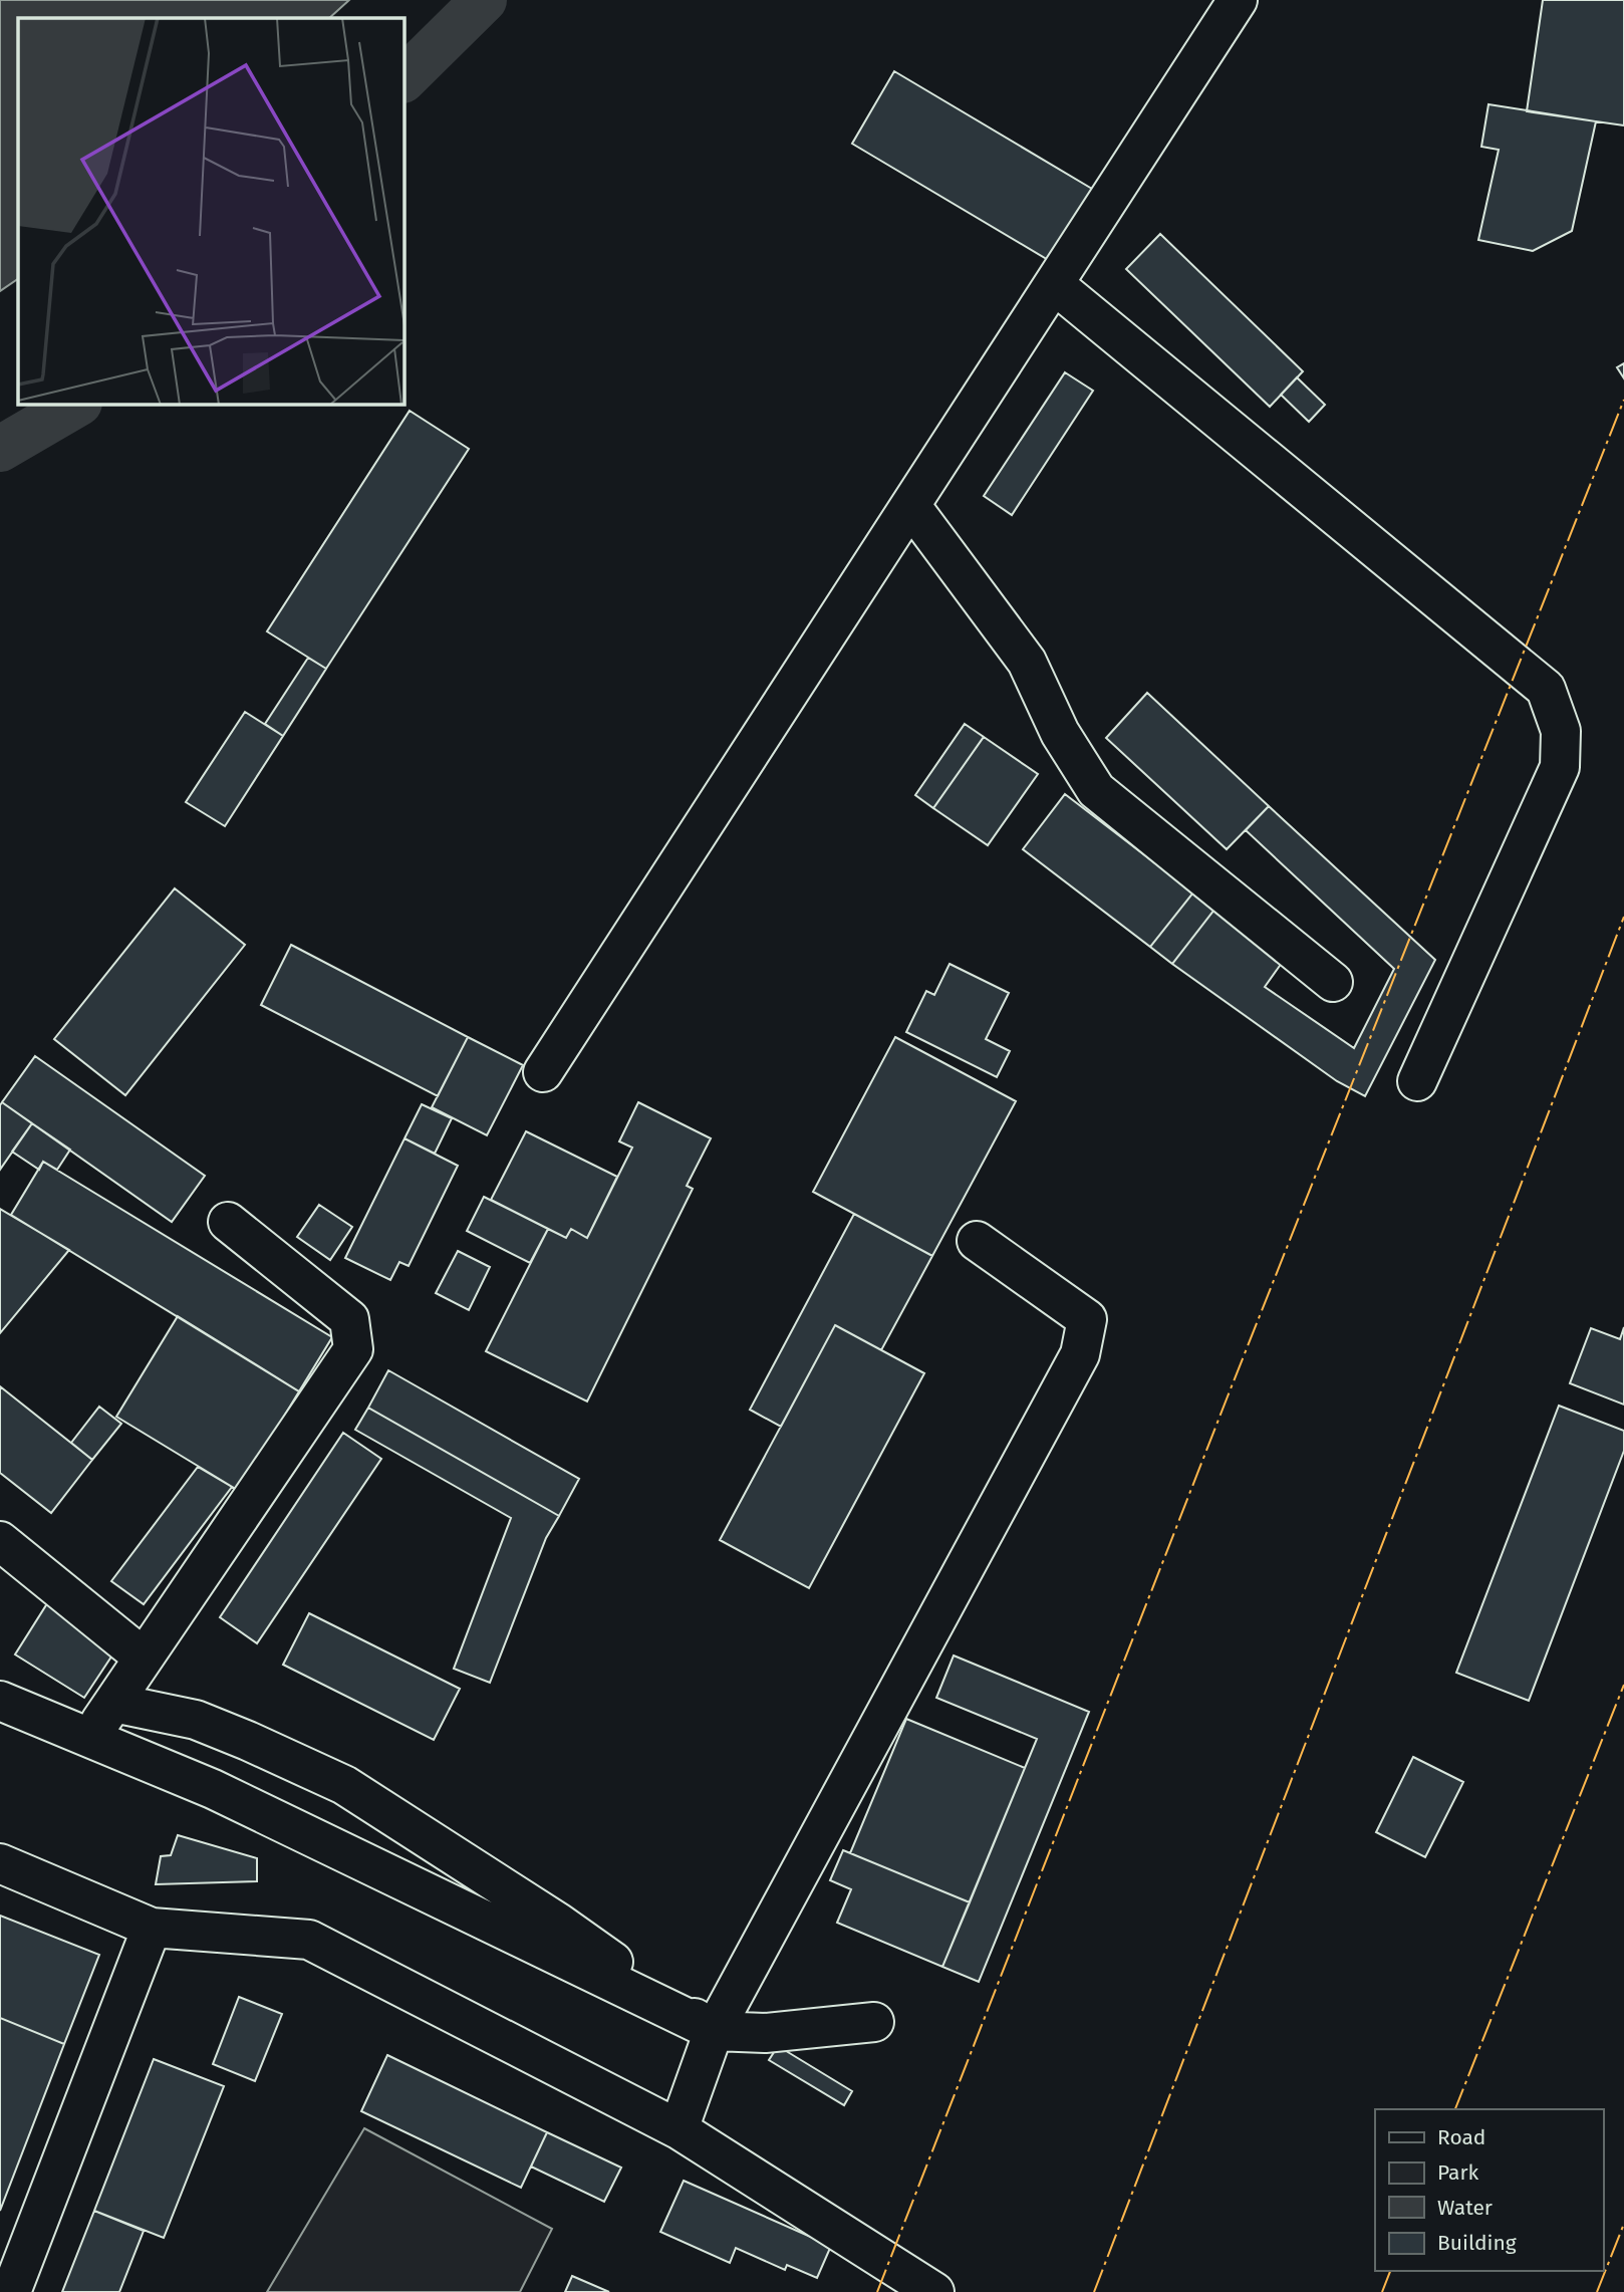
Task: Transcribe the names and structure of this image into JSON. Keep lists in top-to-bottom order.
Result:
{
  "legend": [
    "Road",
    "Park",
    "Water",
    "Building"
  ]
}
